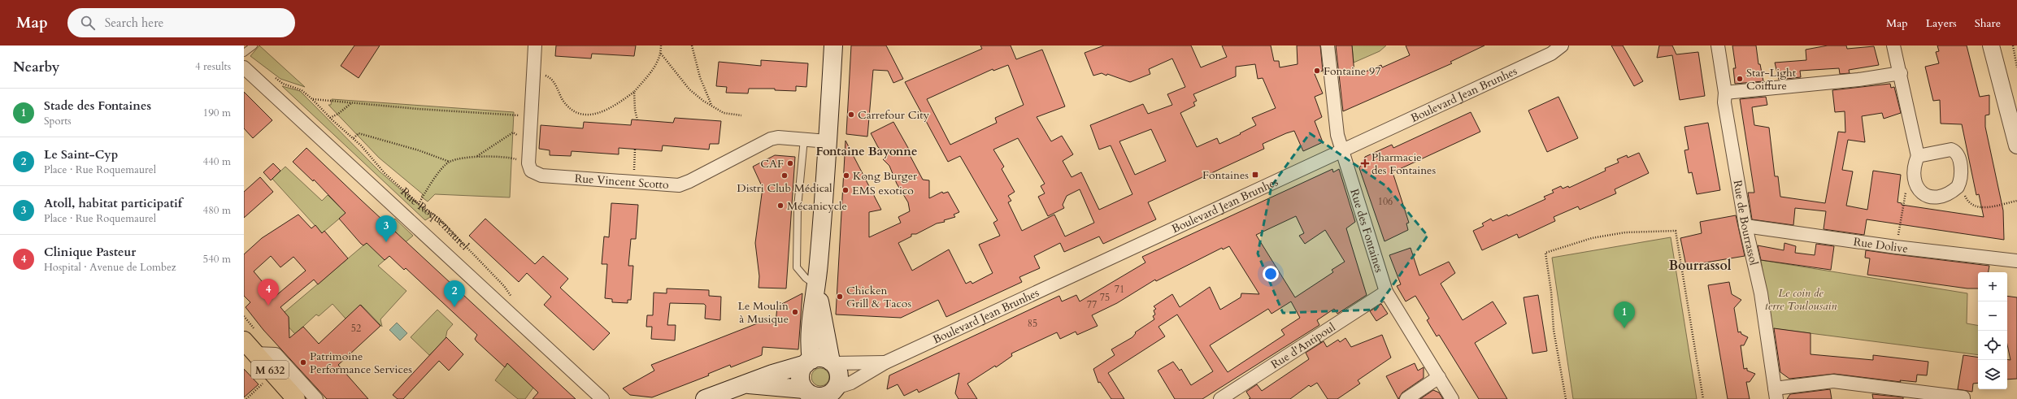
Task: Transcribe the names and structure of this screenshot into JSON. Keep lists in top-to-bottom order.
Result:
{
  "streets": {
    "main road": ["M 632"],
    "street": [
      "Boulevard Jean Brunhes",
      "Rue Vincent Scotto",
      "Rue Roquemaurel",
      "Rue de Bourrassol",
      "Rue des Fontaines",
      "Rue Dolive",
      "Rue d'Antipoul"
    ]
  },
  "crossings": [
    ["Boulevard Jean Brunhes", "Rue des Fontaines"],
    ["Rue de Bourrassol", "Rue Dolive"],
    ["Rue des Fontaines", "Rue d'Antipoul"]
  ],
  "districts": ["Fontaine Bayonne", "Bourrassol"],
  "parks": ["Le coin de terre Toulousain"],
  "places": {
    "other": [
      "Fontaine 97",
      "Star-Light Coiffure",
      "Carrefour City",
      "CAF",
      "Distri Club Médical",
      "Kong Burger",
      "EMS exotico",
      "Mécanicycle",
      "Chicken Grill & Tacos",
      "Le Moulin à Musique",
      "Patrimoine Performance Services"
    ],
    "health": ["Pharmacie des Fontaines"],
    "transit": ["Fontaines"]
  },
  "house_numbers": [
    "106",
    "71",
    "75",
    "77",
    "85",
    "52"
  ],
  "page": {
    "header": "Map",
    "search": "Search here",
    "nav": ["Map", "Layers", "Share"],
    "heading": ["Nearby", "4 results"],
    "list": [
      {
        "mark": "1",
        "name": "Stade des Fontaines",
        "note": "Sports",
        "value": "190 m"
      },
      {
        "mark": "2",
        "name": "Le Saint-Cyp",
        "note": "Place · Rue Roquemaurel",
        "value": "440 m"
      },
      {
        "mark": "3",
        "name": "Atoll, habitat participatif",
        "note": "Place · Rue Roquemaurel",
        "value": "480 m"
      },
      {
        "mark": "4",
        "name": "Clinique Pasteur",
        "note": "Hospital · Avenue de Lombez",
        "value": "540 m"
      }
    ],
    "pins": [
      "3",
      "4",
      "2",
      "1"
    ],
    "map_buttons": ["+", "−"]
  }
}
